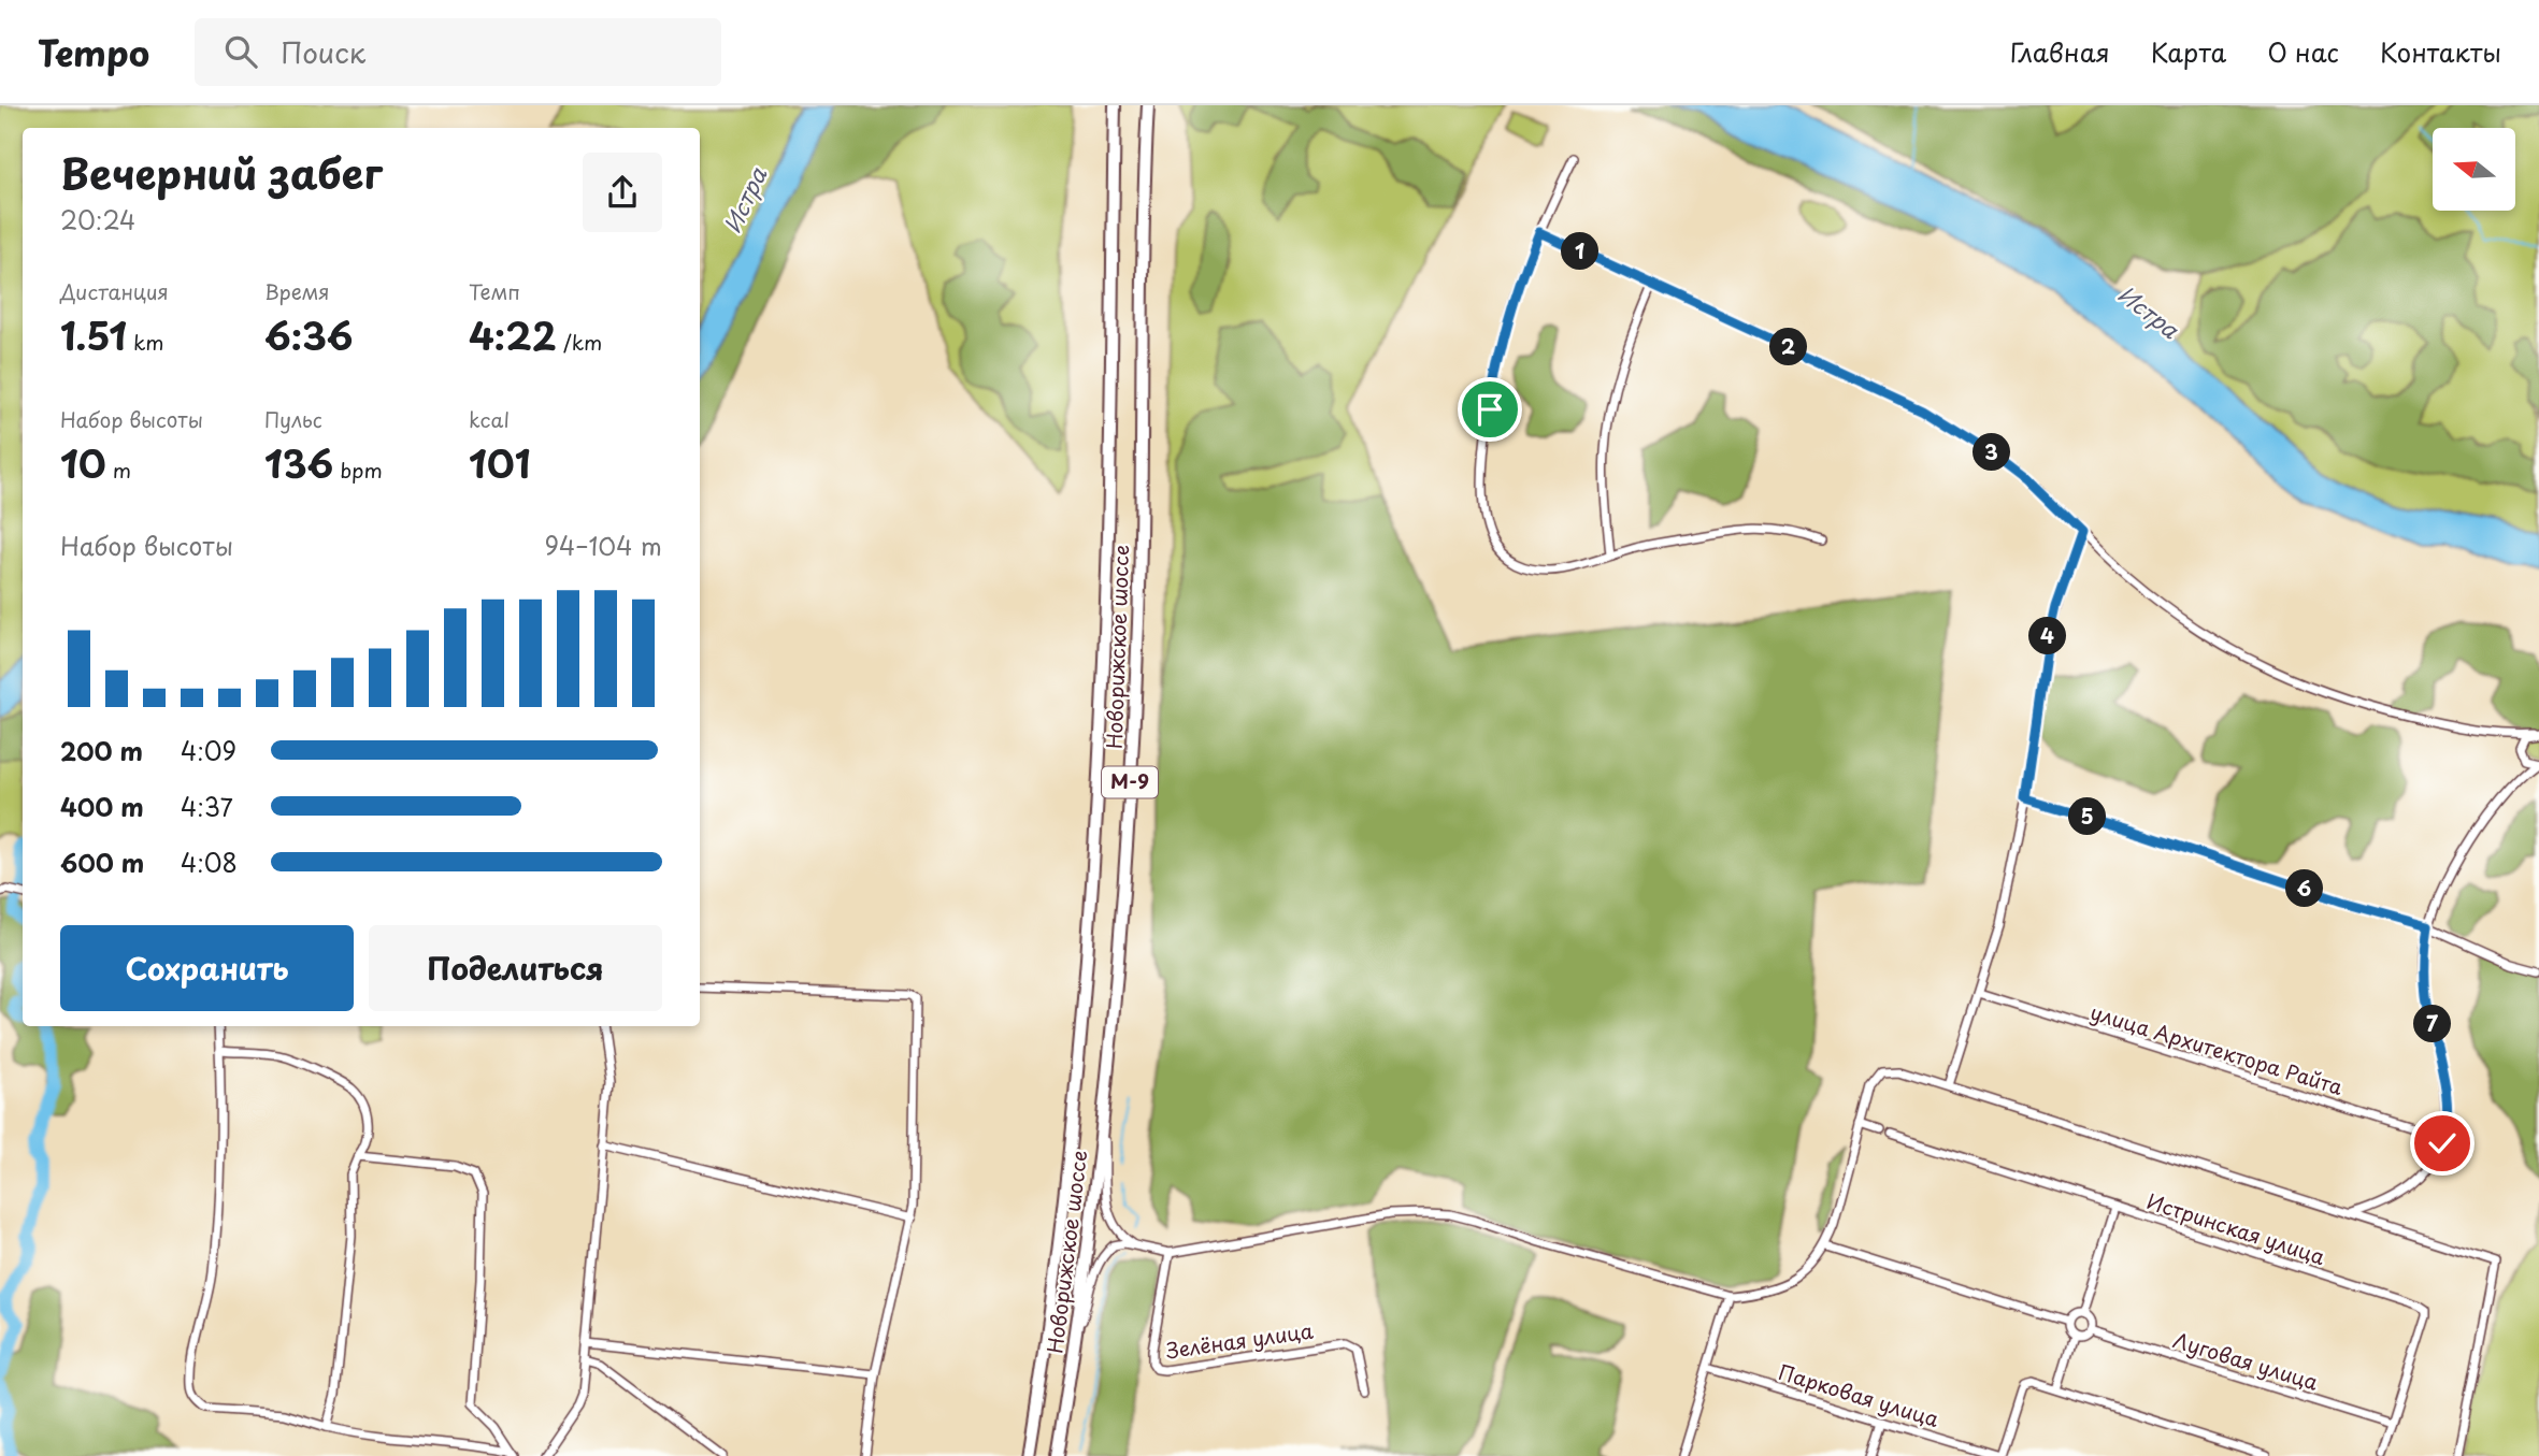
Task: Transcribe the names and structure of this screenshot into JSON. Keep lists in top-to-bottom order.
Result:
{
  "streets": {
    "highway": ["Новорижское шоссе", "М-9"],
    "street": [
      "улица Архитектора Райта",
      "Истринская улица",
      "Зелёная улица",
      "Луговая улица",
      "Парковая улица"
    ]
  },
  "crossings": [
    ["Истринская улица", "Луговая улица"]
  ],
  "water": ["Истра"],
  "north": "left",
  "page": {
    "header": "Tempo",
    "search": "Поиск",
    "nav": [
      "Главная",
      "Карта",
      "О нас",
      "Контакты"
    ],
    "heading": ["Вечерний забег", "20:24"],
    "pins": [
      "1",
      "2",
      "3",
      "4",
      "5",
      "6",
      "7"
    ],
    "stats": [
      ["Дистанция", "1.51 km"],
      ["Время", "6:36"],
      ["Темп", "4:22 /km"],
      ["Набор высоты", "10 m"],
      ["Пульс", "136 bpm"],
      ["kcal", "101"]
    ],
    "chart": ["Набор высоты", "94–104 m"],
    "list": [
      {
        "name": "200 m",
        "note": "4:09"
      },
      {
        "name": "400 m",
        "note": "4:37"
      },
      {
        "name": "600 m",
        "note": "4:08"
      }
    ],
    "buttons": ["Сохранить", "Поделиться"]
  }
}
